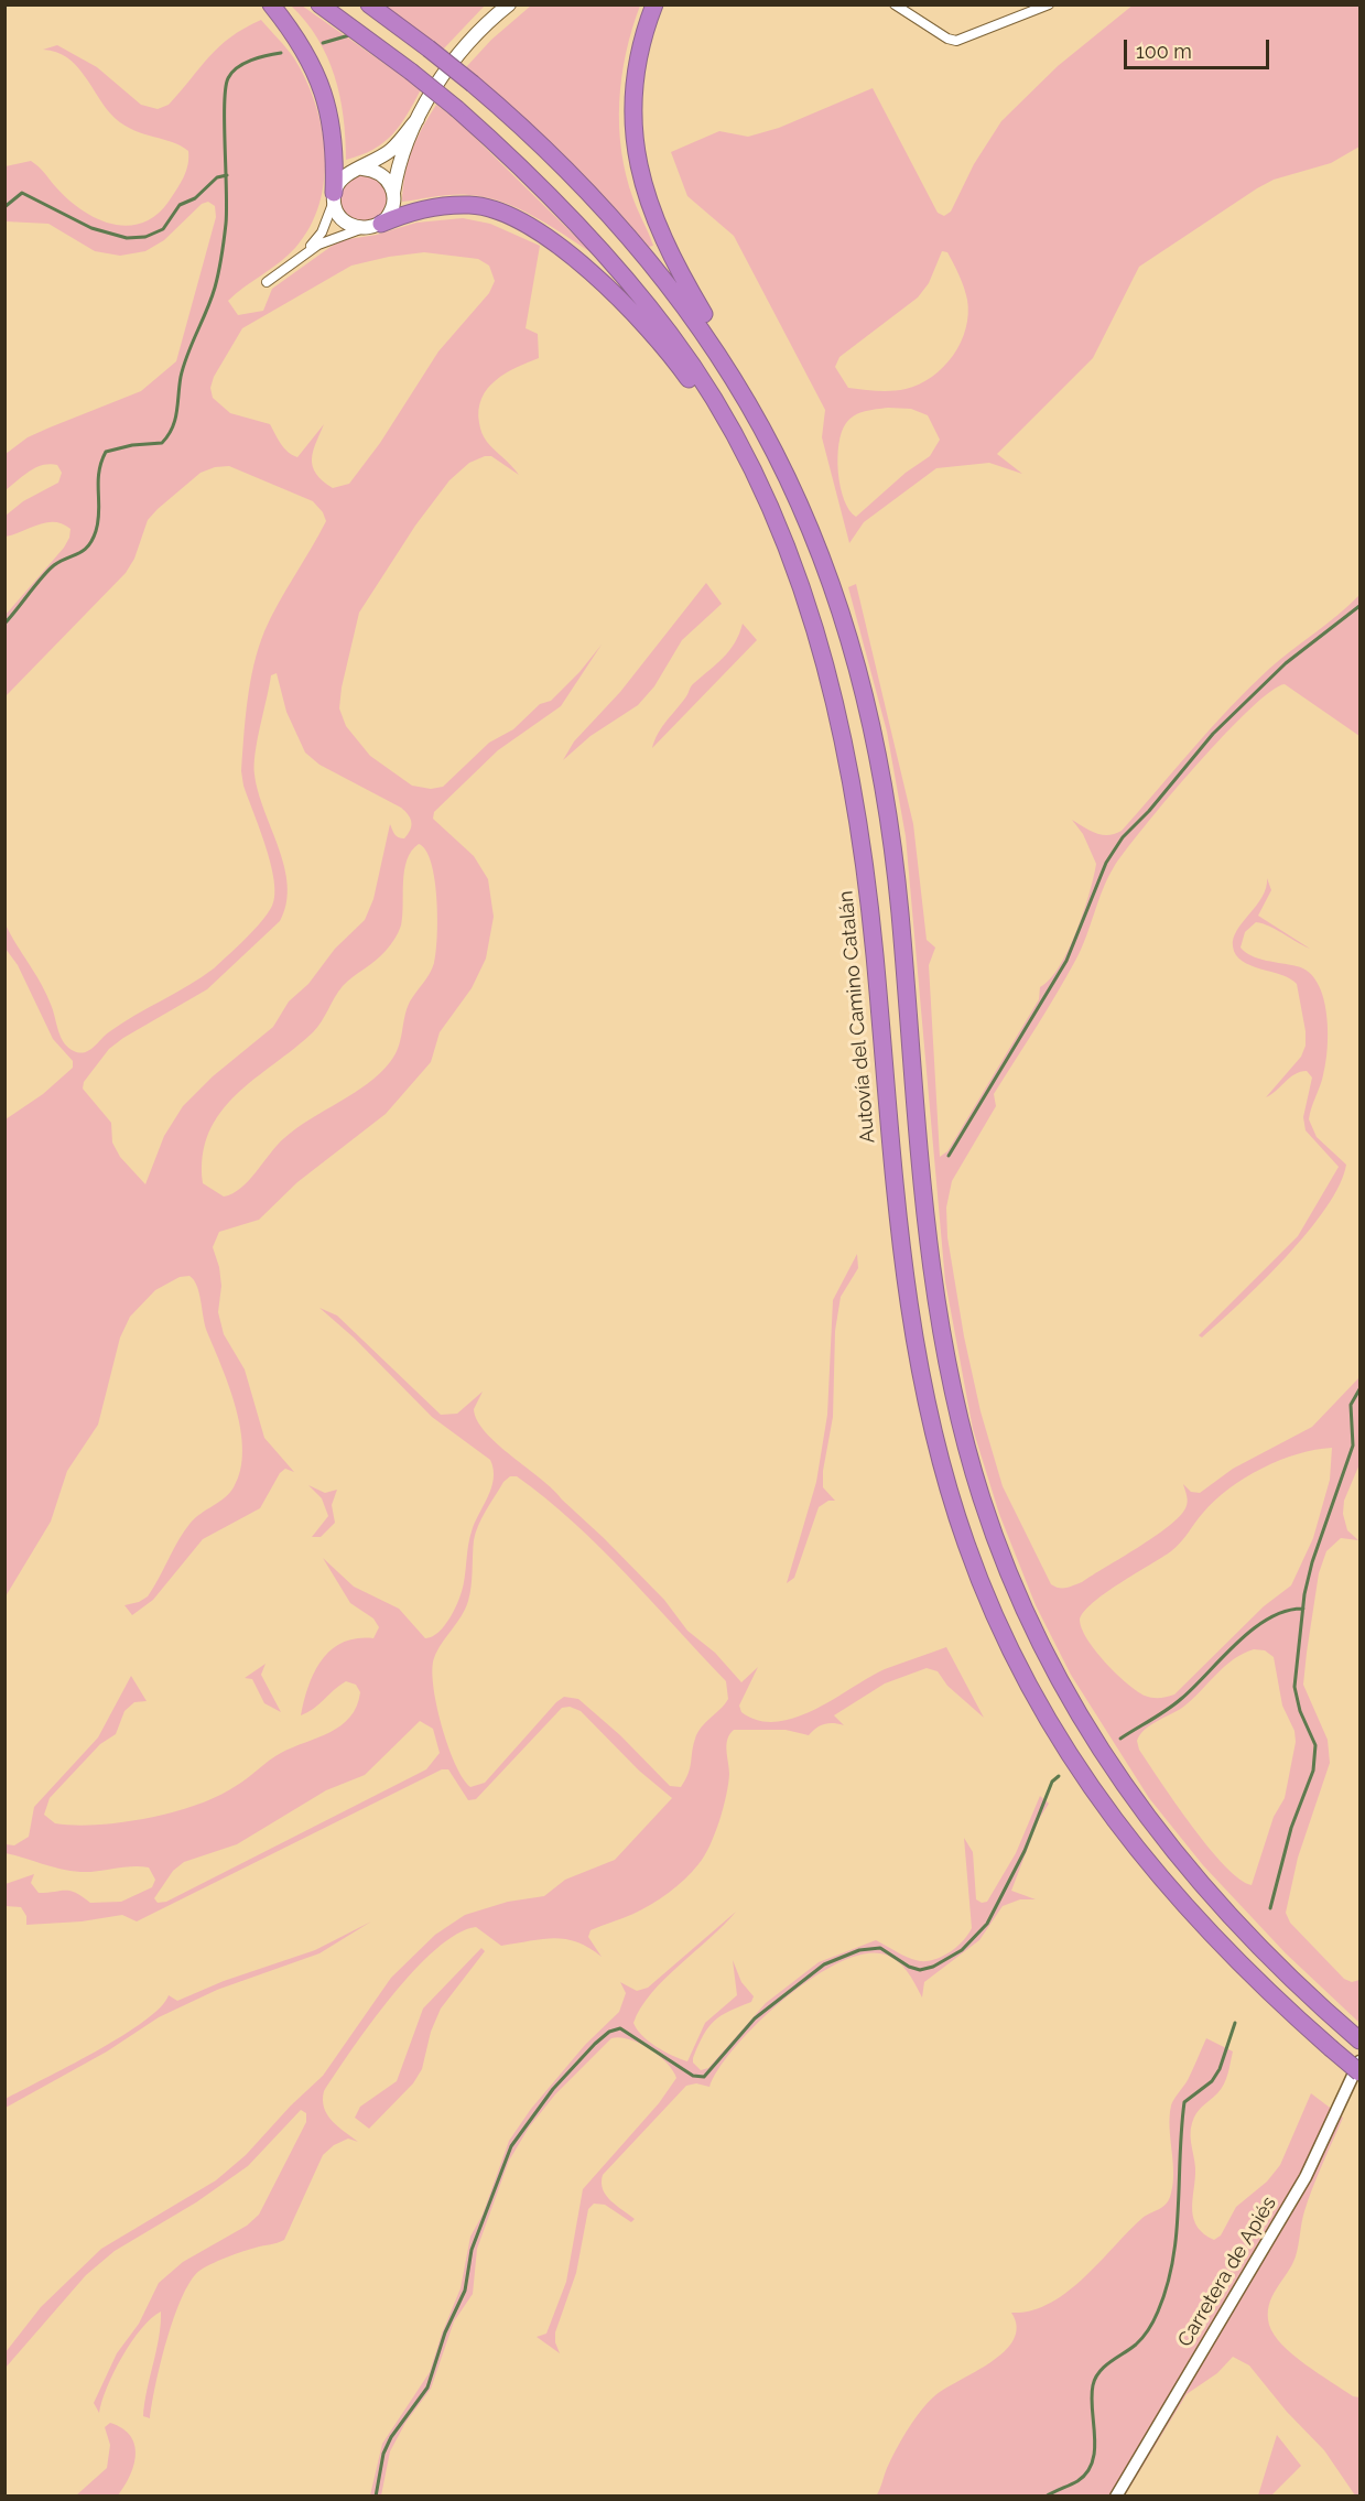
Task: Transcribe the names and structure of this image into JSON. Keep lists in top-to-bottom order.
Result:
{
  "streets": {
    "highway": ["Autovía del Camino Catalán"],
    "street": ["Carretera de Apiés"]
  },
  "scale_bar": "100 m"
}
